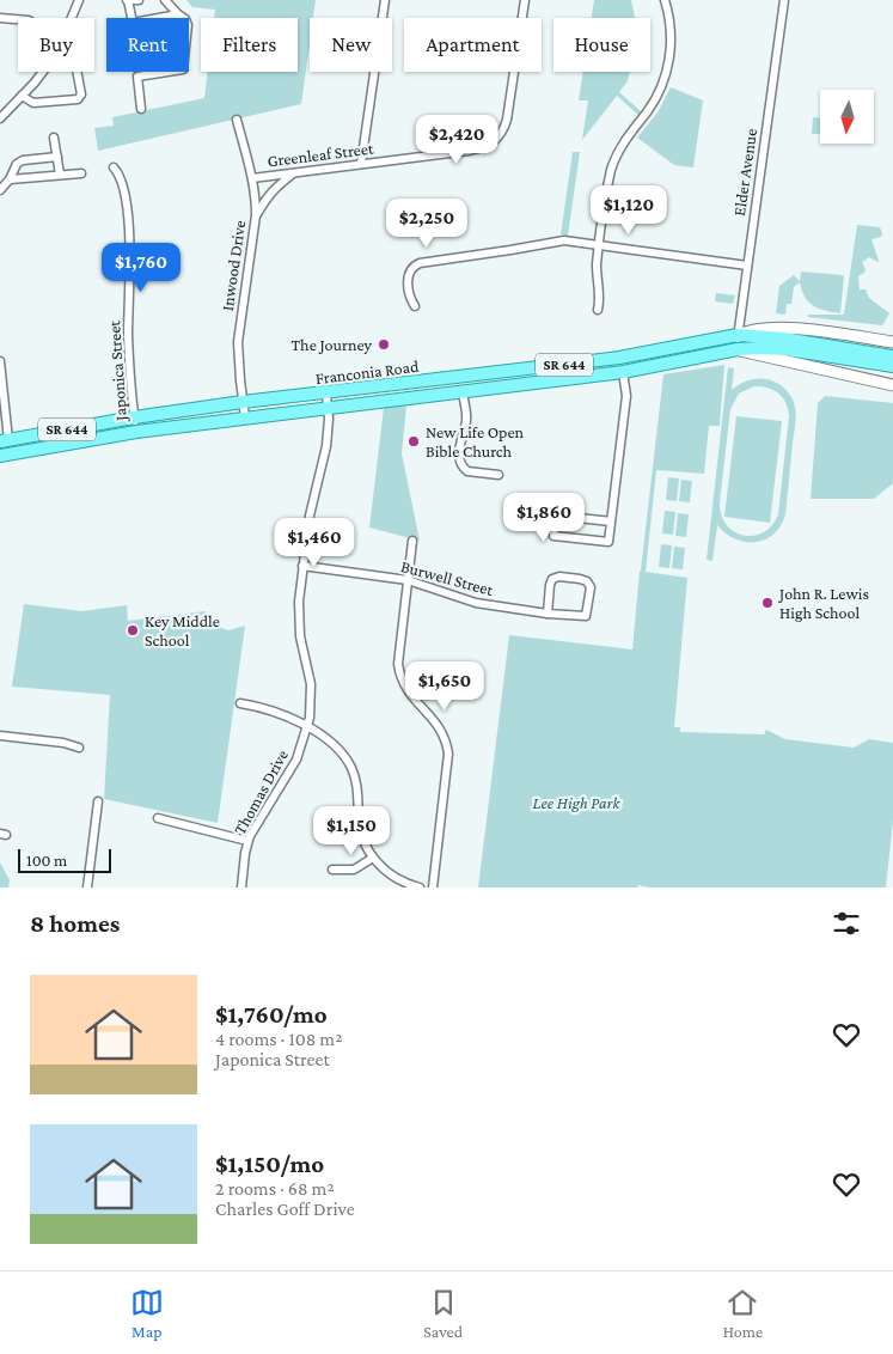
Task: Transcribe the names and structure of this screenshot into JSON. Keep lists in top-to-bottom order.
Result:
{
  "streets": {
    "main road": ["SR 644", "Franconia Road"],
    "street": [
      "Greenleaf Street",
      "Elder Avenue",
      "Inwood Drive",
      "Japonica Street",
      "Burwell Street",
      "Thomas Drive"
    ]
  },
  "crossings": [
    ["Greenleaf Street", "Inwood Drive"],
    ["Elder Avenue", "Franconia Road"],
    ["Inwood Drive", "Franconia Road"],
    ["Japonica Street", "Franconia Road"],
    ["Franconia Road", "Thomas Drive"],
    ["Burwell Street", "Thomas Drive"]
  ],
  "parks": ["Lee High Park"],
  "places": [
    "The Journey",
    "New Life Open Bible Church",
    "John R. Lewis High School",
    "Key Middle School"
  ],
  "scale_bar": "100 m",
  "north": "bottom",
  "page": {
    "chip": [
      "Buy",
      "Rent",
      "Filters",
      "New",
      "Apartment",
      "House"
    ],
    "price": [
      "$2,420",
      "$1,120",
      "$2,250",
      "$1,760",
      "$1,860",
      "$1,460",
      "$1,650",
      "$1,150"
    ],
    "scale": "100 m",
    "heading": "8 homes",
    "list": [
      {
        "name": "$1,760/mo",
        "note": "4 rooms · 108 m² · Japonica Street"
      },
      {
        "name": "$1,150/mo",
        "note": "2 rooms · 68 m² · Charles Goff Drive"
      }
    ],
    "tabs": ["Map", "Saved", "Home"]
  }
}
